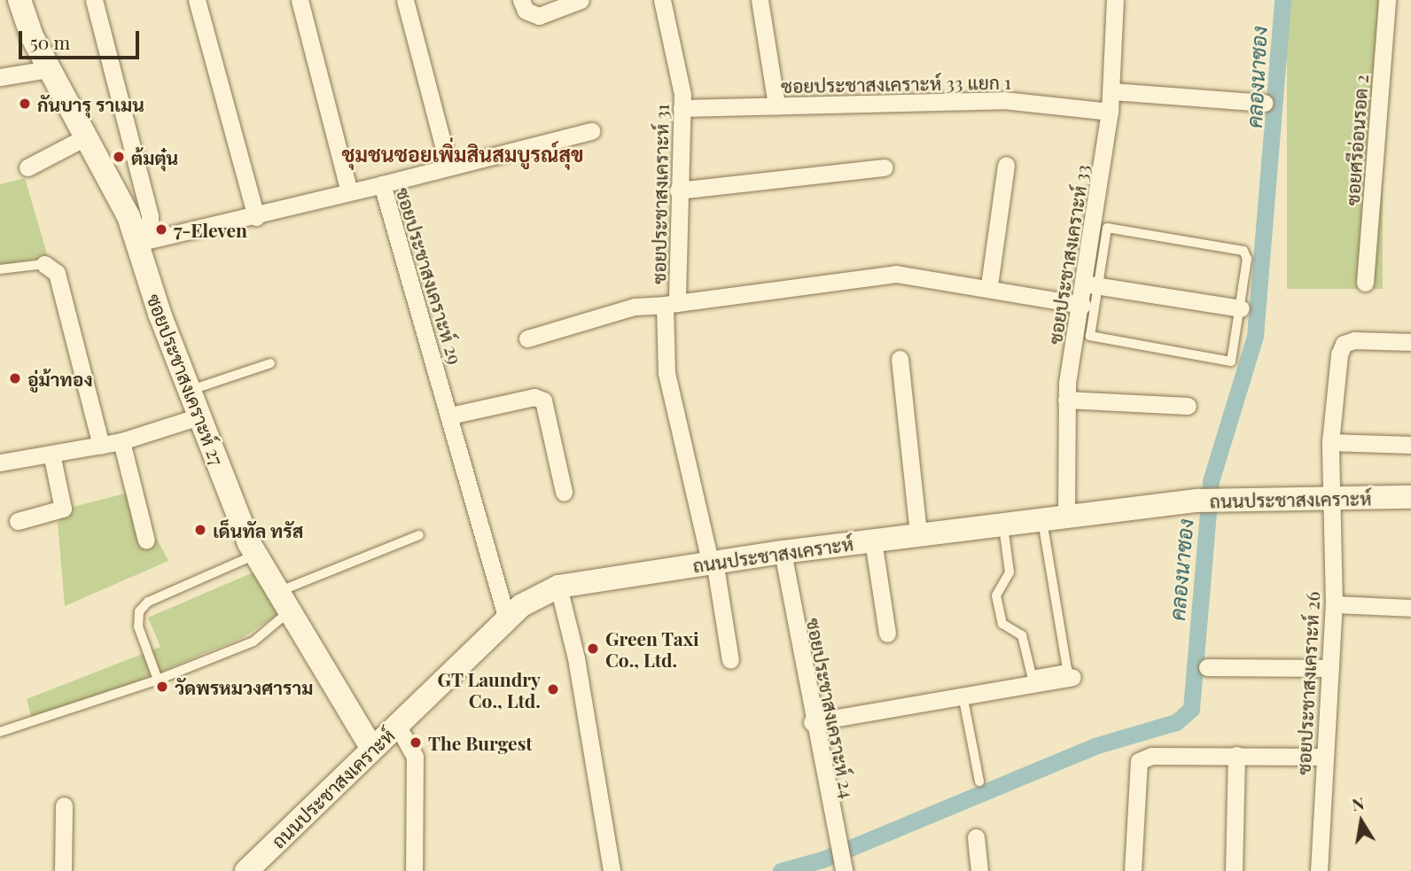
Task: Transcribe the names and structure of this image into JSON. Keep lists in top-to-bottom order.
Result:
{
  "streets": {
    "main road": ["ซอยประชาสงเคราะห์ 27", "ถนนประชาสงเคราะห์"],
    "street": [
      "ซอยประชาสงเคราะห์ 33 แยก 1",
      "ซอยศรีอ่อนรอด 2",
      "ซอยประชาสงเคราะห์ 31",
      "ซอยประชาสงเคราะห์ 33",
      "ซอยประชาสงเคราะห์ 29",
      "ซอยประชาสงเคราะห์ 26",
      "ซอยประชาสงเคราะห์ 24"
    ]
  },
  "crossings": [
    ["ซอยประชาสงเคราะห์ 33 แยก 1", "ซอยประชาสงเคราะห์ 31"],
    ["ซอยประชาสงเคราะห์ 33 แยก 1", "ซอยประชาสงเคราะห์ 33"],
    ["ซอยประชาสงเคราะห์ 31", "ถนนประชาสงเคราะห์"],
    ["ซอยประชาสงเคราะห์ 33", "ถนนประชาสงเคราะห์"],
    ["ซอยประชาสงเคราะห์ 29", "ซอยประชาสงเคราะห์ 27"],
    ["ซอยประชาสงเคราะห์ 29", "ถนนประชาสงเคราะห์"],
    ["ซอยประชาสงเคราะห์ 27", "ถนนประชาสงเคราะห์"],
    ["ถนนประชาสงเคราะห์", "ซอยประชาสงเคราะห์ 26"],
    ["ถนนประชาสงเคราะห์", "ซอยประชาสงเคราะห์ 24"]
  ],
  "districts": ["ชุมชนซอยเพิ่มสินสมบูรณ์สุข"],
  "water": ["คลองนาซอง"],
  "places": [
    "กันบารุ ราเมน",
    "ต้มตุ๋น",
    "7-Eleven",
    "อู่ม้าทอง",
    "เด็นทัล ทรัส",
    "Green Taxi Co., Ltd.",
    "วัดพรหมวงศาราม",
    "GT Laundry Co., Ltd.",
    "The Burgest"
  ],
  "scale_bar": "50 m",
  "north": "top"
}
